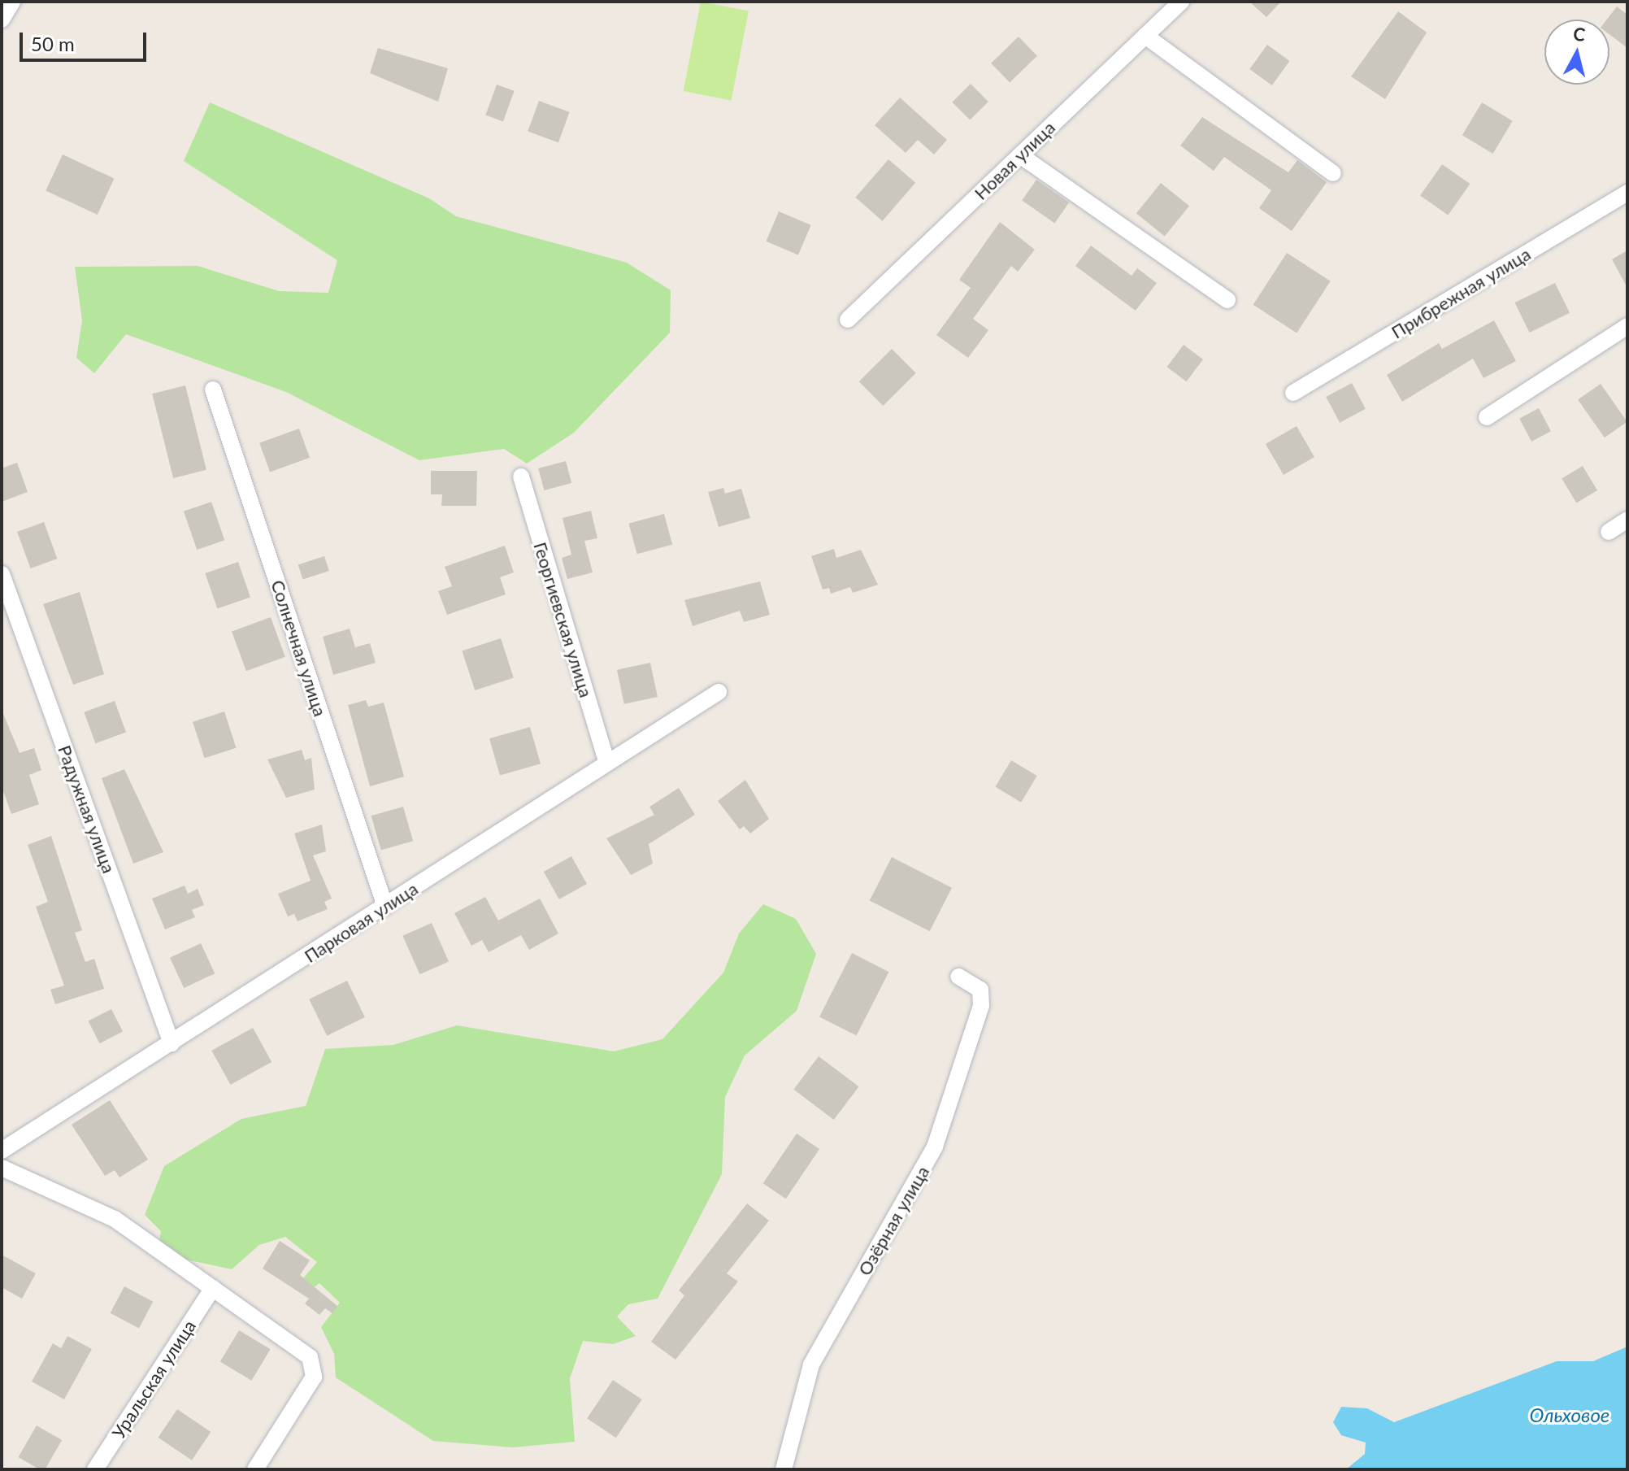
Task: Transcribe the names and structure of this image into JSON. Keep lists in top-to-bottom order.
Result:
{
  "streets": {
    "street": [
      "Новая улица",
      "Прибрежная улица",
      "Георгиевская улица",
      "Солнечная улица",
      "Радужная улица",
      "Парковая улица",
      "Озёрная улица",
      "Уральская улица"
    ]
  },
  "crossings": [
    ["Георгиевская улица", "Парковая улица"],
    ["Солнечная улица", "Парковая улица"],
    ["Радужная улица", "Парковая улица"]
  ],
  "water": ["Ольховое"],
  "scale_bar": "50 m",
  "north": "top"
}
